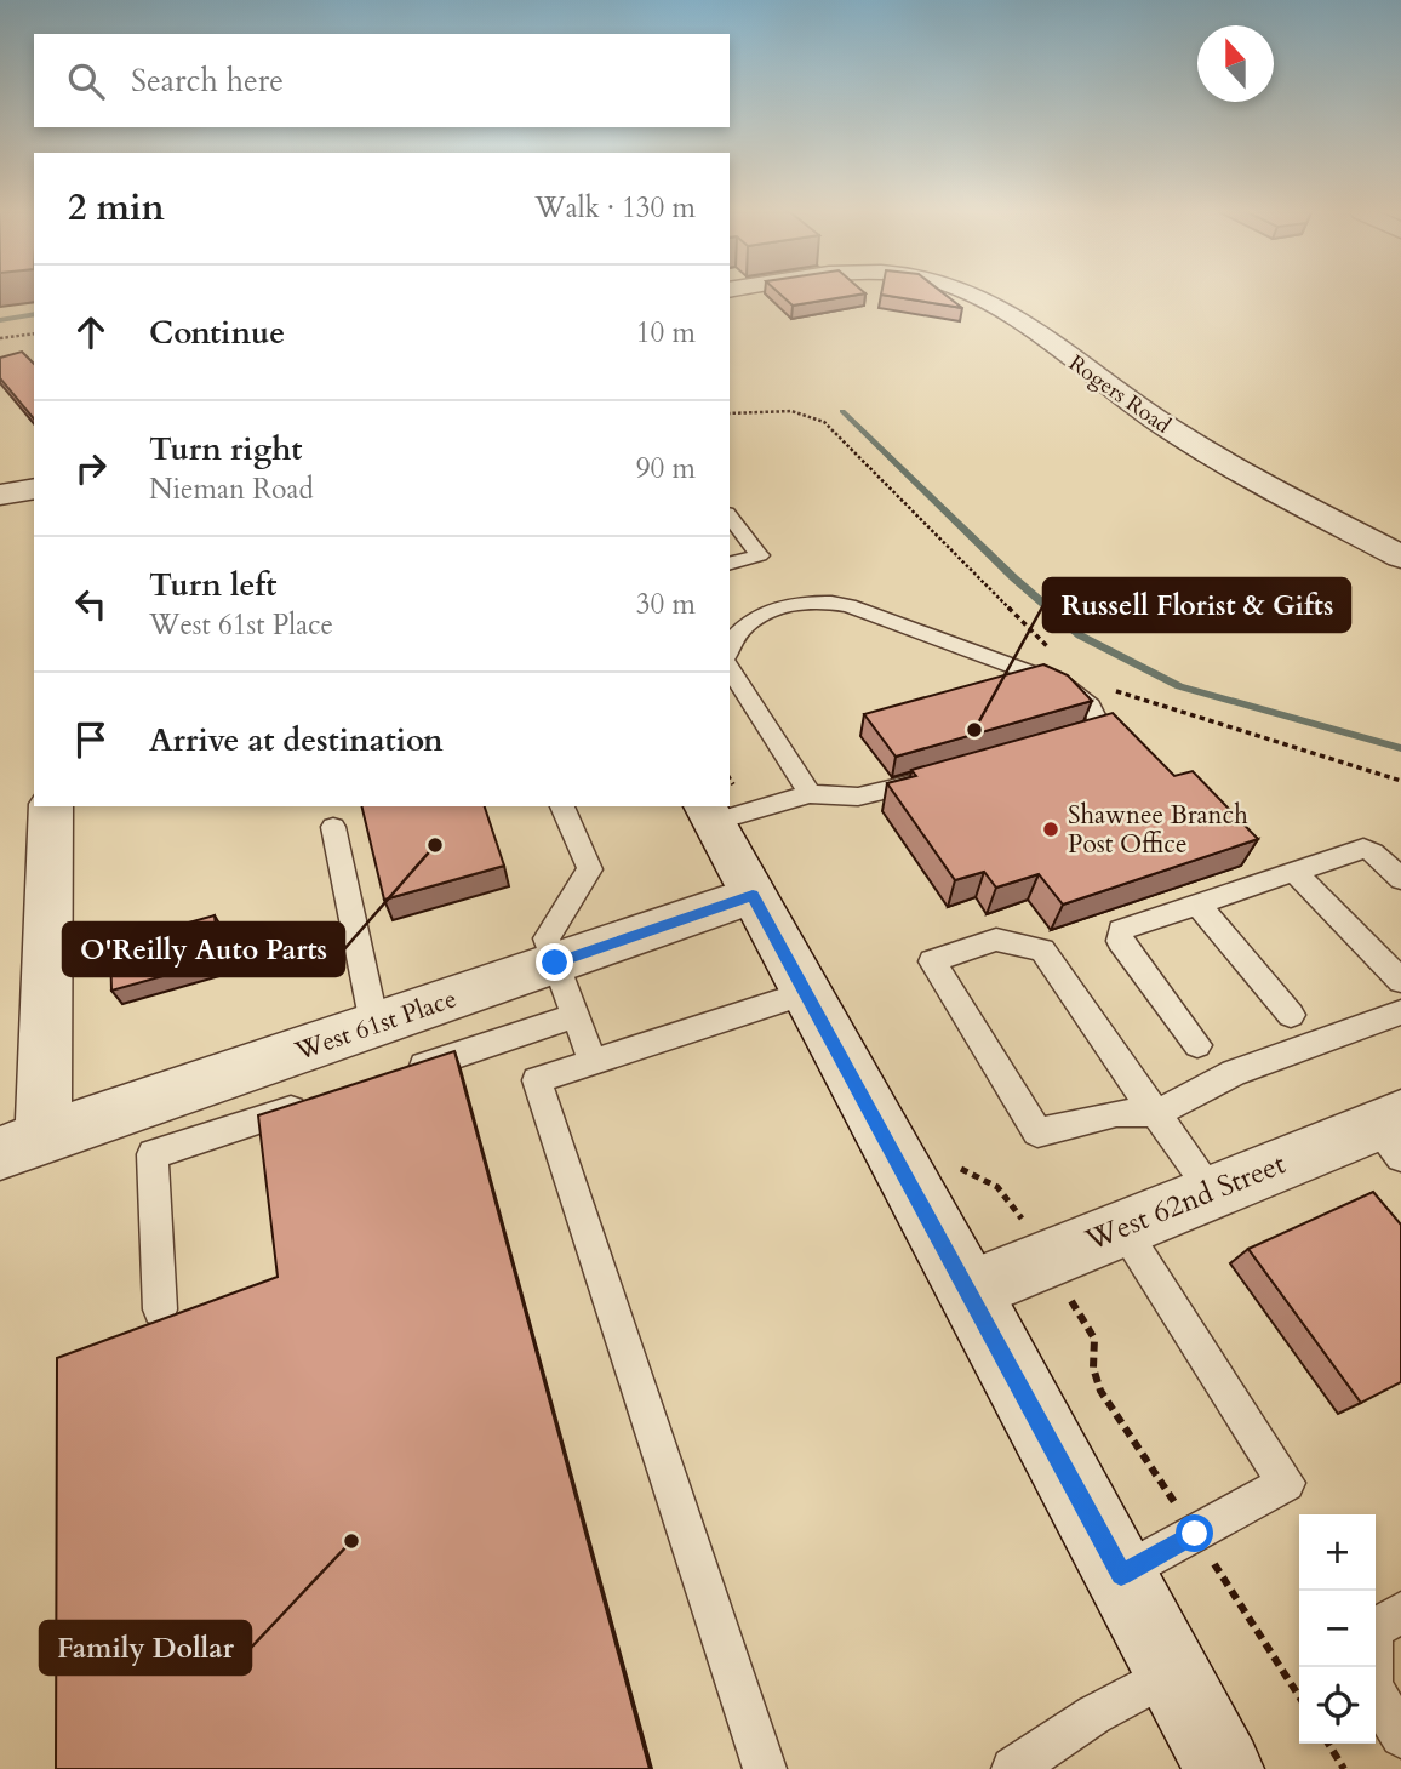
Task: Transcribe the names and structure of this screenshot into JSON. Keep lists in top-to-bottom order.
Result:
{
  "streets": {
    "street": ["Rogers Road", "West 61st Place", "West 62nd Street"]
  },
  "places": [
    "Russell Florist & Gifts",
    "Shawnee Branch Post Office",
    "O'Reilly Auto Parts",
    "Family Dollar"
  ],
  "north": "top",
  "page": {
    "search": "Search here",
    "heading": ["2 min", "Walk · 130 m"],
    "list": [
      ["Continue", "10 m"],
      ["Turn right", "Nieman Road", "90 m"],
      ["Turn left", "West 61st Place", "30 m"],
      "Arrive at destination"
    ],
    "map_buttons": ["+", "−"]
  }
}
